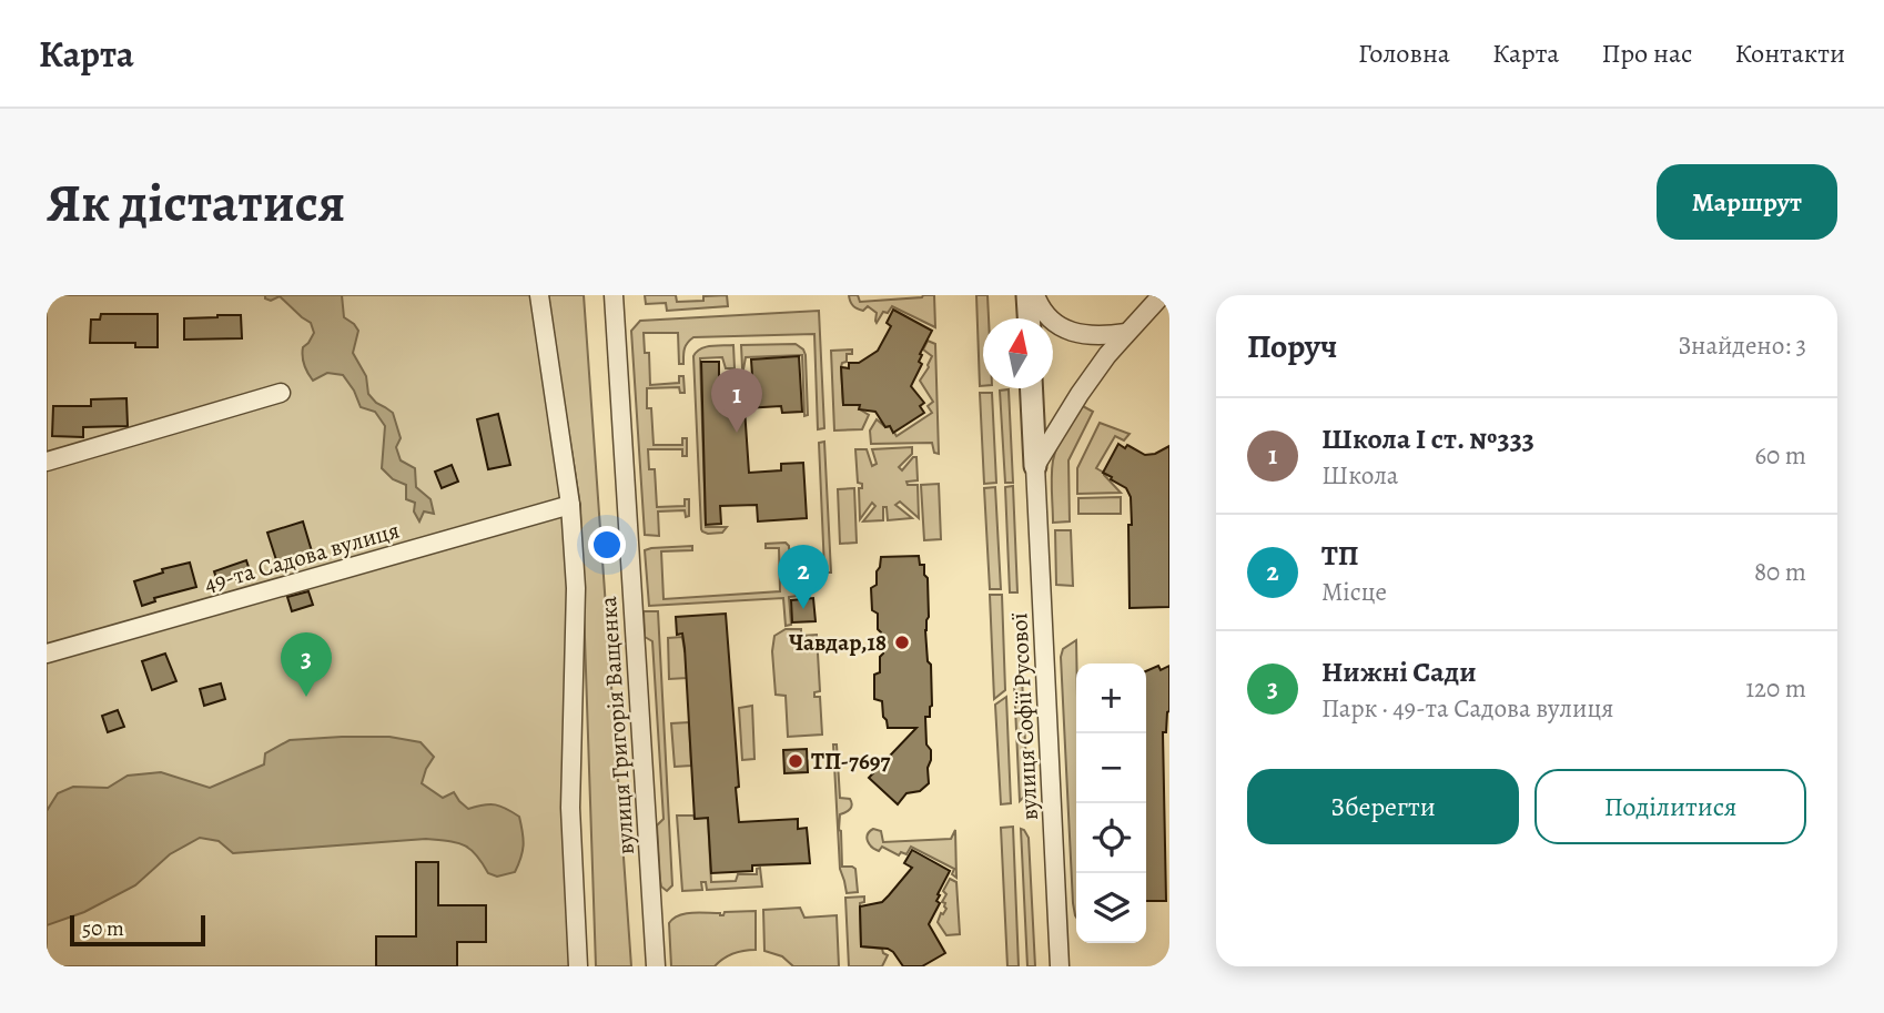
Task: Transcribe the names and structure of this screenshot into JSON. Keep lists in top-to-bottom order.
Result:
{
  "streets": {
    "street": ["49-та Садова вулиця", "вулиця Софії Русової", "вулиця Григорія Ващенка"]
  },
  "places": ["Чавдар,18", "ТП-7697"],
  "scale_bar": "50 m",
  "north": "top",
  "page": {
    "header": "Карта",
    "nav": [
      "Головна",
      "Карта",
      "Про нас",
      "Контакти"
    ],
    "buttons": [
      "Маршрут",
      ["Зберегти", "Поділитися"]
    ],
    "title": "Як дістатися",
    "heading": ["Поруч", "Знайдено: 3"],
    "pins": ["1", "2", "3"],
    "list": [
      {
        "mark": "1",
        "name": "Школа І ст. №333",
        "note": "Школа",
        "value": "60 m"
      },
      {
        "mark": "2",
        "name": "ТП",
        "note": "Місце",
        "value": "80 m"
      },
      {
        "mark": "3",
        "name": "Нижні Сади",
        "note": "Парк · 49-та Садова вулиця",
        "value": "120 m"
      }
    ],
    "map_buttons": ["+", "−"],
    "scale": "50 m"
  }
}
